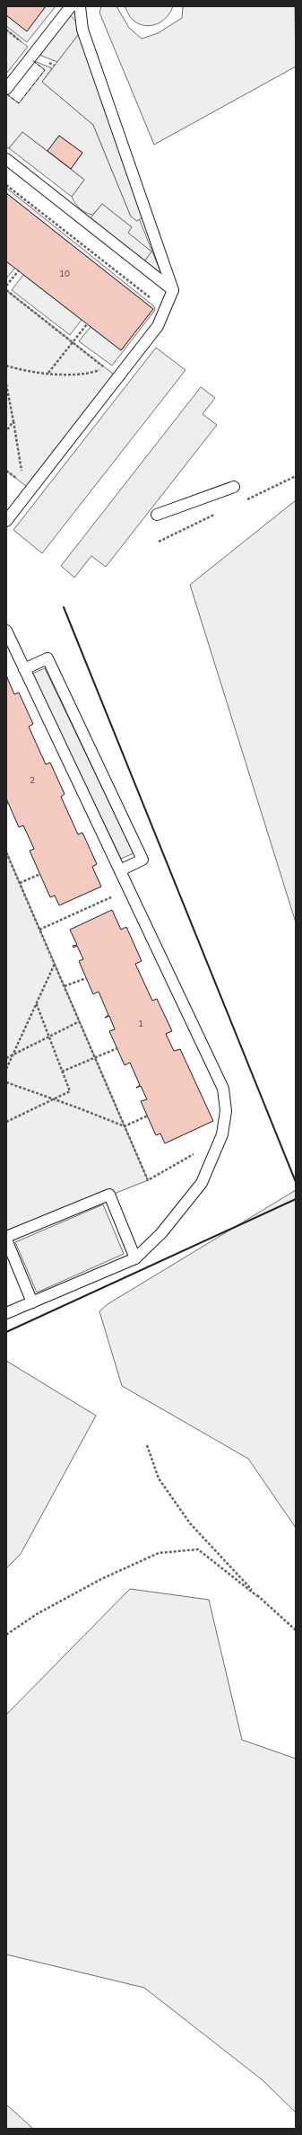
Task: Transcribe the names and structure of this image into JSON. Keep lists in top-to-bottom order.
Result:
{
  "house_numbers": ["10", "2", "1"]
}
